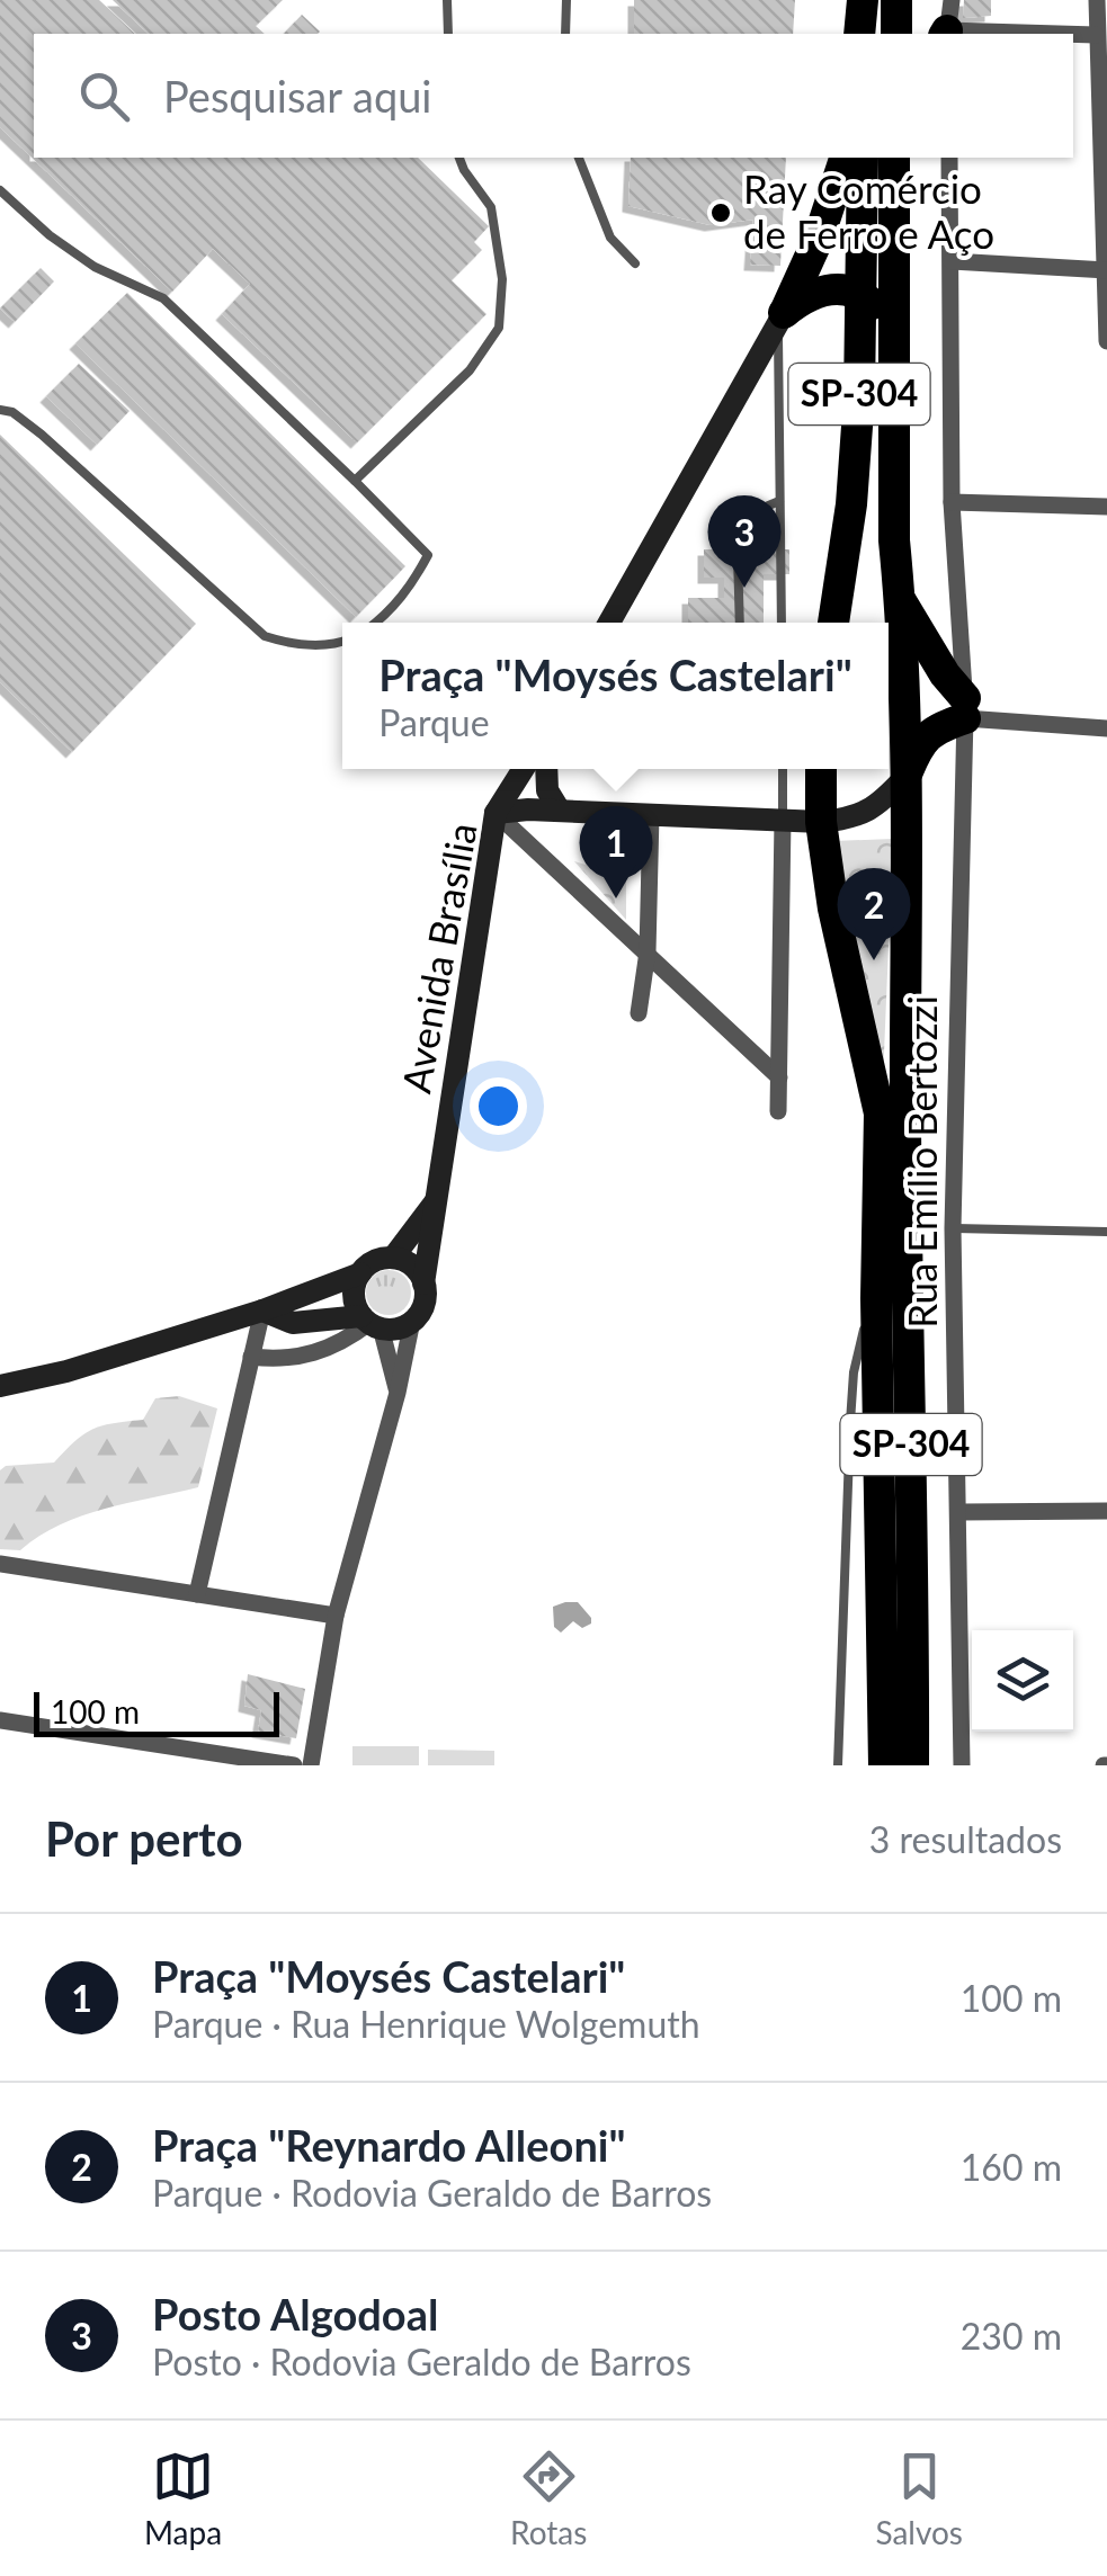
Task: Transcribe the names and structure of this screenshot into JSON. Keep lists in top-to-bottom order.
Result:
{
  "streets": {
    "highway": ["SP-304"],
    "main road": ["Avenida Brasília"],
    "street": ["Rua Emílio Bertozzi"]
  },
  "crossings": [
    ["SP-304", "Avenida Brasília"]
  ],
  "places": ["Ray Comércio de Ferro e Aço"],
  "scale_bar": "100 m",
  "page": {
    "search": "Pesquisar aqui",
    "pins": ["3", "1", "2"],
    "popup": ["Praça \"Moysés Castelari\"", "Parque"],
    "scale": "100 m",
    "heading": ["Por perto", "3 resultados"],
    "list": [
      {
        "mark": "1",
        "name": "Praça \"Moysés Castelari\"",
        "note": "Parque · Rua Henrique Wolgemuth",
        "value": "100 m"
      },
      {
        "mark": "2",
        "name": "Praça \"Reynardo Alleoni\"",
        "note": "Parque · Rodovia Geraldo de Barros",
        "value": "160 m"
      },
      {
        "mark": "3",
        "name": "Posto Algodoal",
        "note": "Posto · Rodovia Geraldo de Barros",
        "value": "230 m"
      }
    ],
    "nav": ["Mapa", "Rotas", "Salvos"]
  }
}
